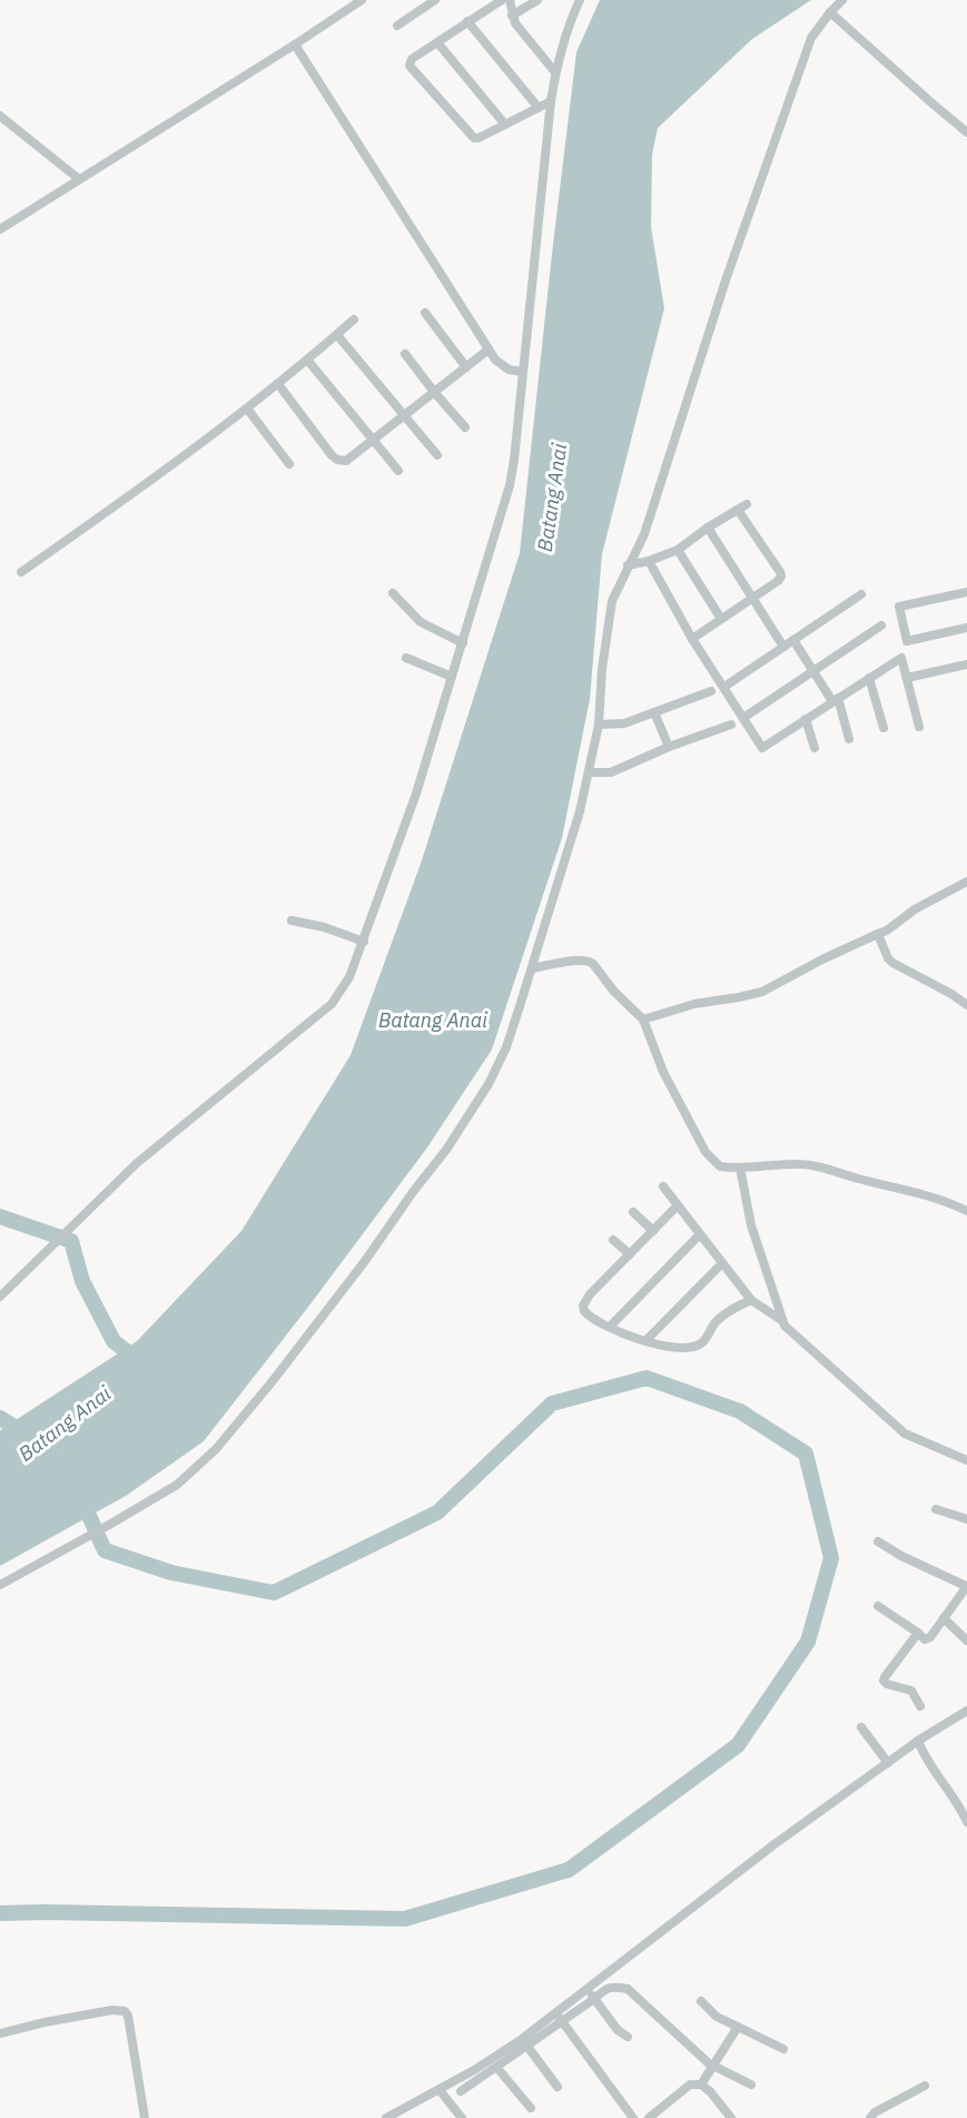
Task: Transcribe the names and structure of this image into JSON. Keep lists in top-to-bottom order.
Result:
{
  "water": ["Batang Anai"]
}
